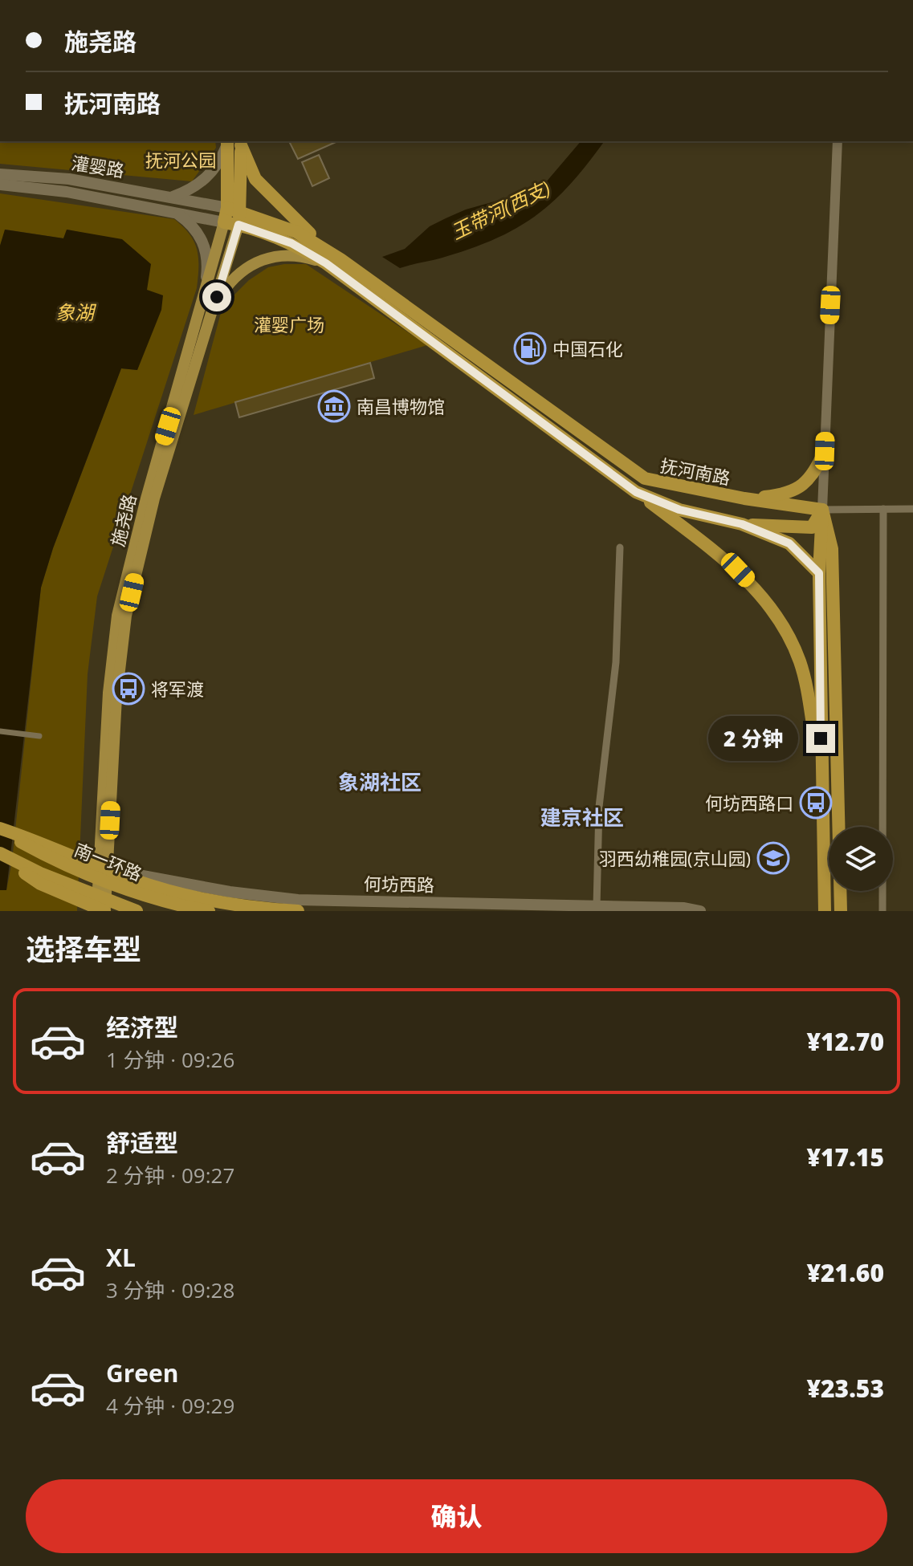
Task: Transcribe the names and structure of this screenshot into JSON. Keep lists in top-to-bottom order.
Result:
{
  "streets": {
    "highway": ["抚河南路", "南一环路"],
    "main road": ["灌婴路", "施尧路", "何坊西路"]
  },
  "crossings": [
    ["灌婴路", "抚河南路"],
    ["灌婴路", "施尧路"],
    ["抚河南路", "施尧路"],
    ["施尧路", "何坊西路"]
  ],
  "districts": ["象湖社区", "建京社区"],
  "water": ["玉带河(西支)", "象湖"],
  "parks": ["抚河公园", "灌婴广场"],
  "places": {
    "fuel station": ["中国石化"],
    "museum": ["南昌博物馆"],
    "bus stop": ["将军渡", "何坊西路口"],
    "school or university": ["羽西幼稚园(京山园)"]
  },
  "page": {
    "banner": ["施尧路", "抚河南路"],
    "bubble": "2 分钟",
    "heading": "选择车型",
    "list": [
      {
        "name": "经济型",
        "note": "1 分钟 · 09:26",
        "value": "¥12.70"
      },
      {
        "name": "舒适型",
        "note": "2 分钟 · 09:27",
        "value": "¥17.15"
      },
      {
        "name": "XL",
        "note": "3 分钟 · 09:28",
        "value": "¥21.60"
      },
      {
        "name": "Green",
        "note": "4 分钟 · 09:29",
        "value": "¥23.53"
      }
    ],
    "buttons": "确认"
  }
}
